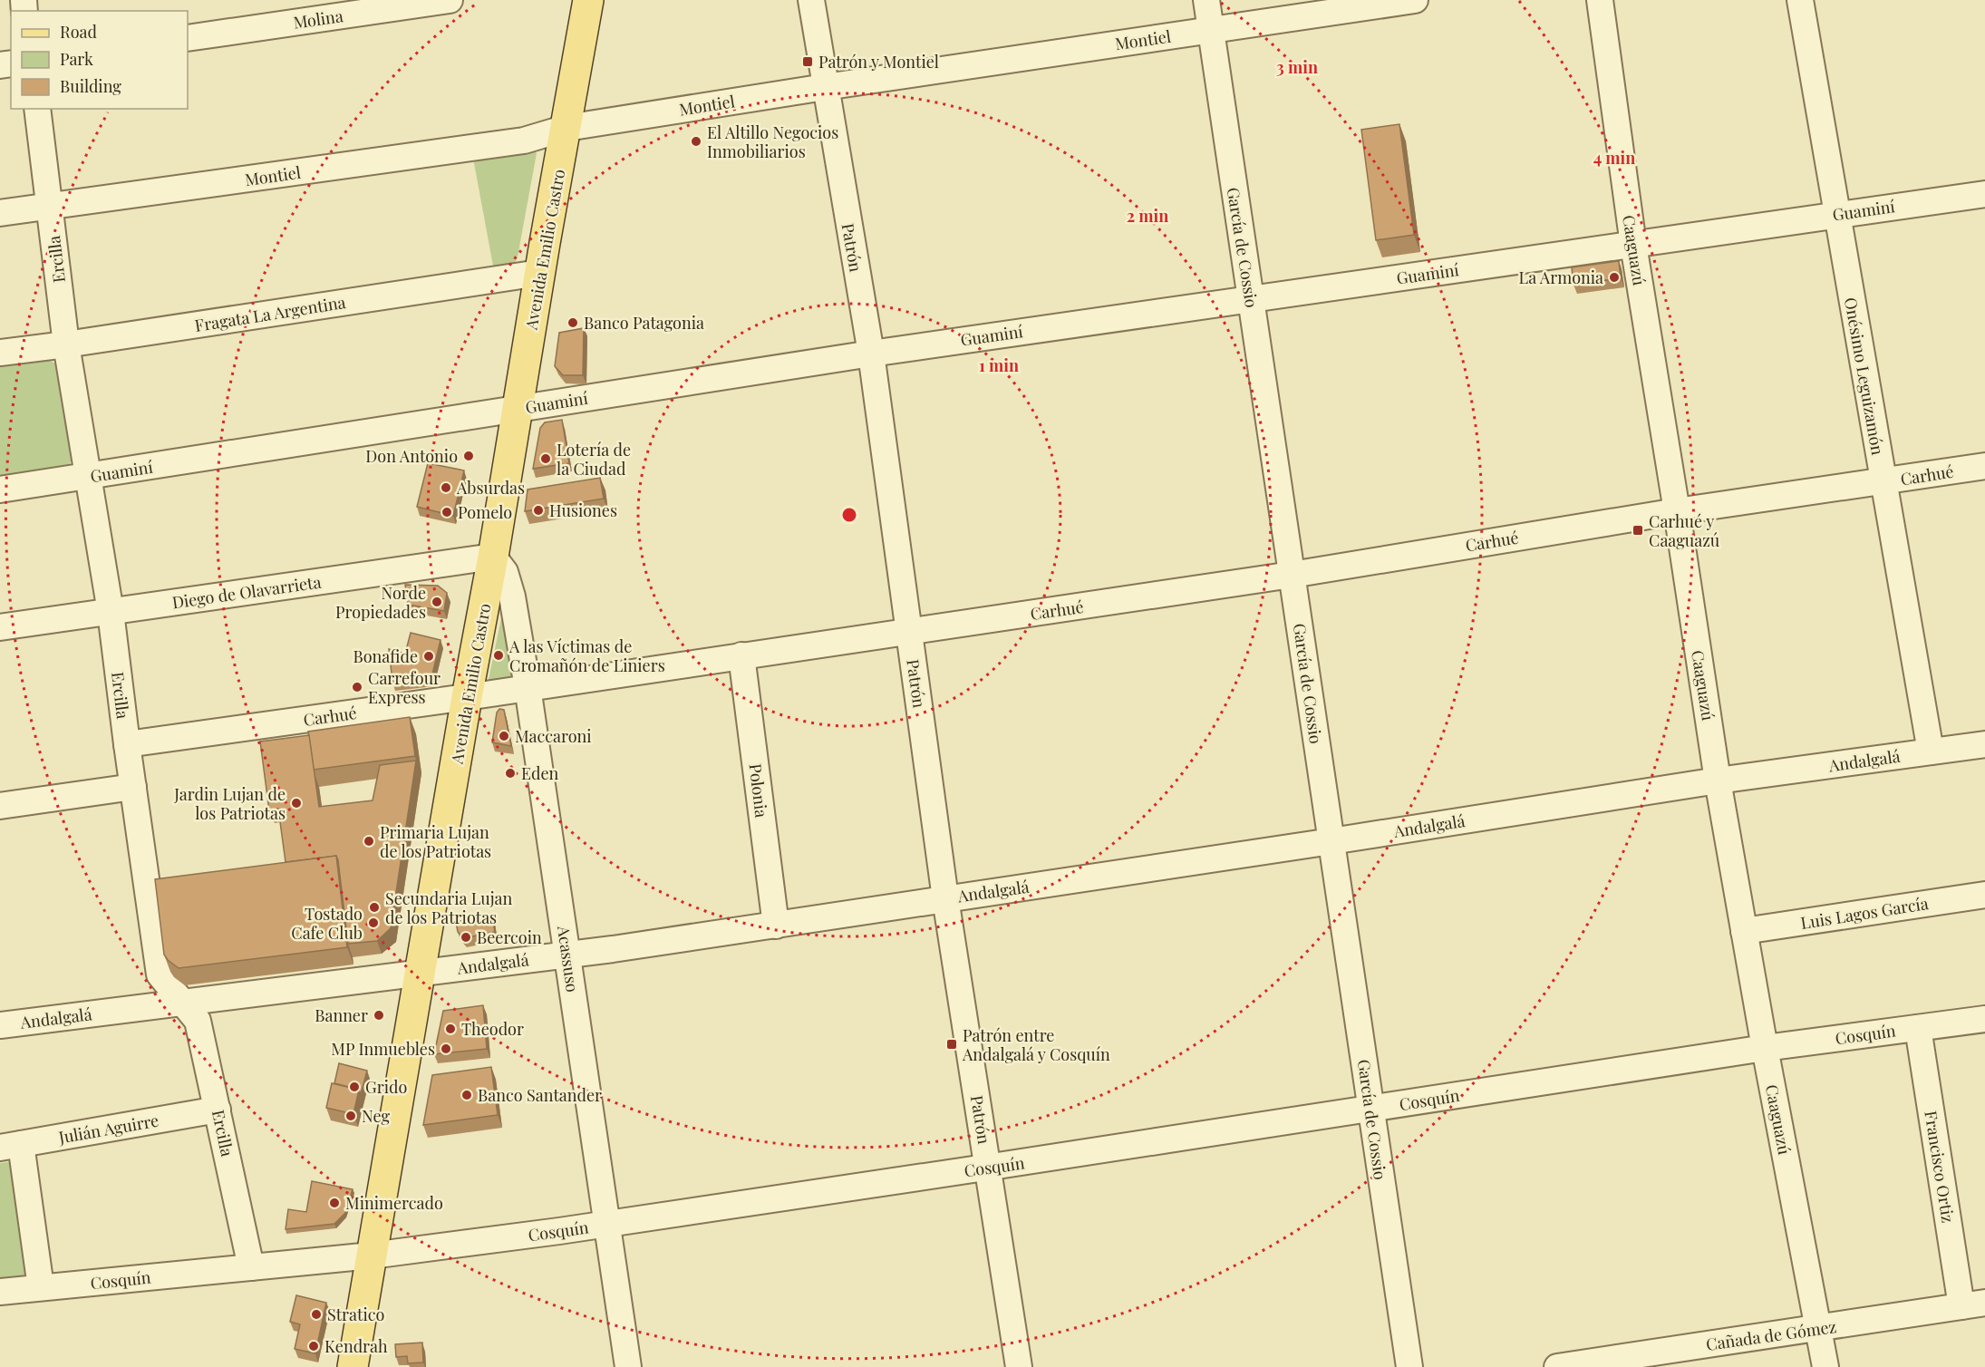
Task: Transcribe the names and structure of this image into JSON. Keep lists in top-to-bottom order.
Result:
{
  "streets": {
    "main road": ["Avenida Emilio Castro"],
    "street": [
      "Molina",
      "Montiel",
      "Guaminí",
      "Patrón",
      "García de Cossio",
      "Caaguazú",
      "Ercilla",
      "Fragata La Argentina",
      "Onésimo Leguizamón",
      "Carhué",
      "Diego de Olavarrieta",
      "Andalgalá",
      "Polonia",
      "Luis Lagos García",
      "Acassuso",
      "Cosquín",
      "Julián Aguirre",
      "Francisco Ortiz",
      "Cañada de Gómez"
    ]
  },
  "crossings": [
    ["Montiel", "Patrón"],
    ["Montiel", "García de Cossio"],
    ["Montiel", "Avenida Emilio Castro"],
    ["Montiel", "Ercilla"],
    ["Guaminí", "Patrón"],
    ["Guaminí", "García de Cossio"],
    ["Guaminí", "Avenida Emilio Castro"],
    ["Guaminí", "Caaguazú"],
    ["Guaminí", "Ercilla"],
    ["Guaminí", "Onésimo Leguizamón"],
    ["Patrón", "Carhué"],
    ["Patrón", "Andalgalá"],
    ["Patrón", "Cosquín"],
    ["García de Cossio", "Carhué"],
    ["García de Cossio", "Andalgalá"],
    ["García de Cossio", "Cosquín"],
    ["Avenida Emilio Castro", "Fragata La Argentina"],
    ["Avenida Emilio Castro", "Carhué"],
    ["Avenida Emilio Castro", "Diego de Olavarrieta"],
    ["Avenida Emilio Castro", "Andalgalá"],
    ["Avenida Emilio Castro", "Acassuso"],
    ["Avenida Emilio Castro", "Cosquín"],
    ["Caaguazú", "Carhué"],
    ["Caaguazú", "Andalgalá"],
    ["Caaguazú", "Luis Lagos García"],
    ["Caaguazú", "Cosquín"],
    ["Caaguazú", "Cañada de Gómez"],
    ["Ercilla", "Fragata La Argentina"],
    ["Ercilla", "Carhué"],
    ["Ercilla", "Diego de Olavarrieta"],
    ["Ercilla", "Andalgalá"],
    ["Ercilla", "Cosquín"],
    ["Ercilla", "Julián Aguirre"],
    ["Onésimo Leguizamón", "Carhué"],
    ["Onésimo Leguizamón", "Andalgalá"],
    ["Carhué", "Polonia"],
    ["Carhué", "Acassuso"],
    ["Diego de Olavarrieta", "Acassuso"],
    ["Andalgalá", "Polonia"],
    ["Andalgalá", "Acassuso"],
    ["Acassuso", "Cosquín"],
    ["Cosquín", "Francisco Ortiz"],
    ["Francisco Ortiz", "Cañada de Gómez"]
  ],
  "places": {
    "transit": ["Patrón y Montiel", "Carhué y Caaguazú", "Patrón entre Andalgalá y Cosquín"],
    "other": [
      "El Altillo Negocios Inmobiliarios",
      "La Armonia",
      "Banco Patagonia",
      "Don Antonio",
      "Lotería de la Ciudad",
      "Absurdas",
      "Husiones",
      "Pomelo",
      "Norde Propiedades",
      "A las Víctimas de Cromañón de Liniers",
      "Bonafide",
      "Carrefour Express",
      "Maccaroni",
      "Eden",
      "Jardin Lujan de los Patriotas",
      "Primaria Lujan de los Patriotas",
      "Secundaria Lujan de los Patriotas",
      "Tostado Cafe Club",
      "Beercoin",
      "Banner",
      "Theodor",
      "MP Inmuebles",
      "Grido",
      "Banco Santander",
      "Neg",
      "Minimercado",
      "Stratico",
      "Kendrah"
    ]
  },
  "legend": ["Road", "Park", "Building"],
  "rings": [
    "3 min",
    "4 min",
    "2 min",
    "1 min"
  ]
}
